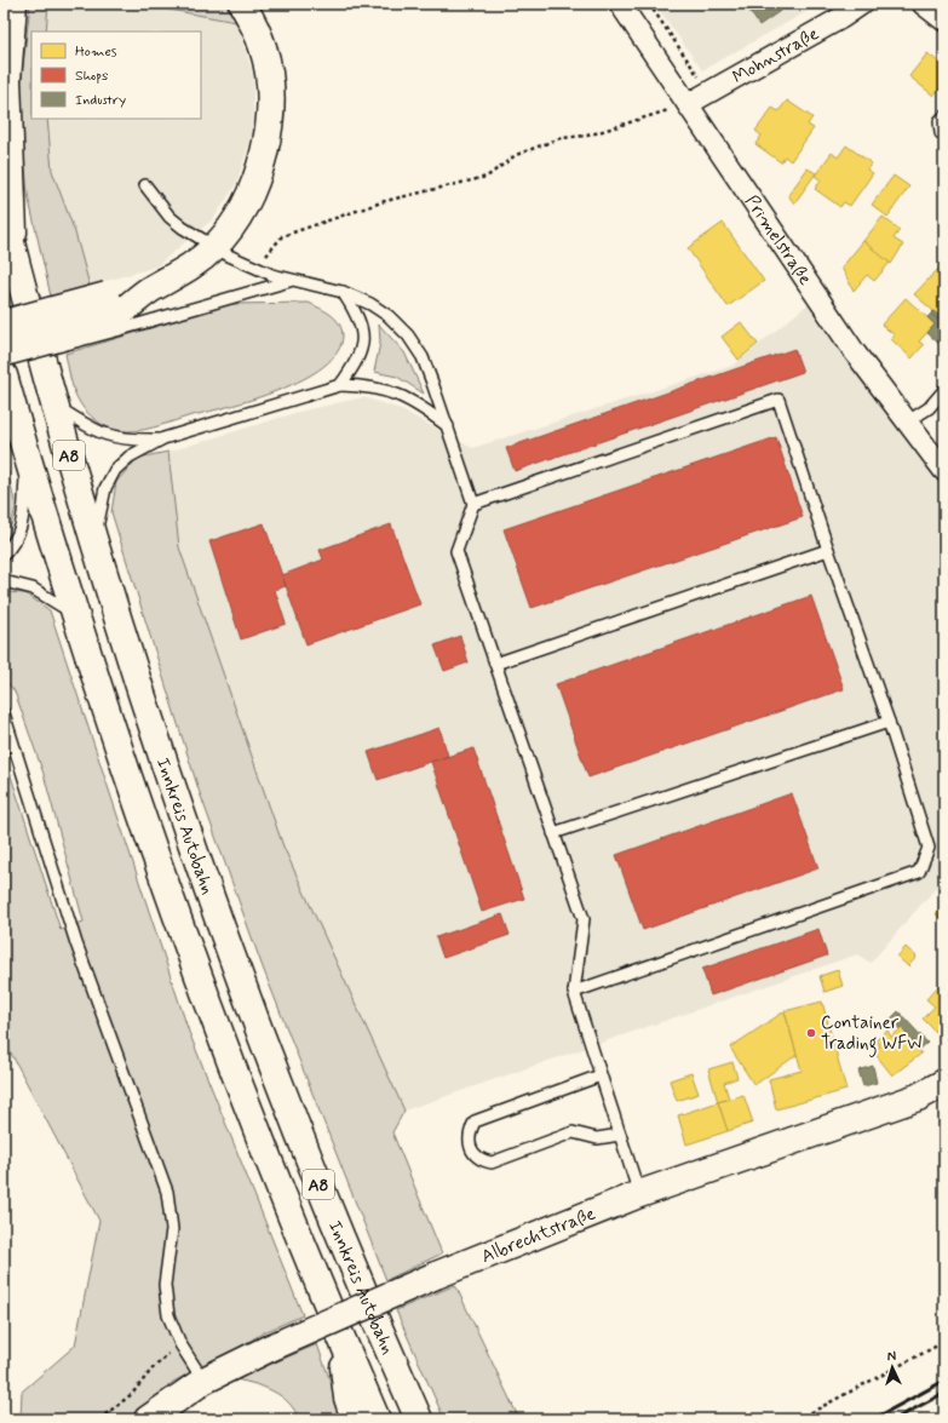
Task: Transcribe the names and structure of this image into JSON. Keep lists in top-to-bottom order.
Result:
{
  "streets": {
    "main road": ["A8", "Innkreis Autobahn", "Albrechtstraße"],
    "street": ["Mohnstraße", "Primelstraße"]
  },
  "crossings": [
    ["Mohnstraße", "Primelstraße"]
  ],
  "places": ["Container Trading WFW"],
  "legend": ["Homes", "Shops", "Industry"],
  "north": "top"
}
